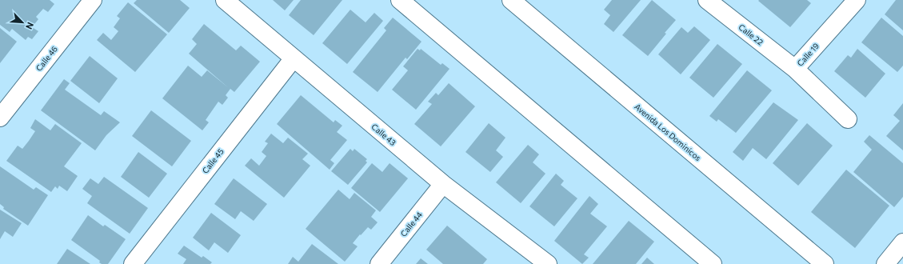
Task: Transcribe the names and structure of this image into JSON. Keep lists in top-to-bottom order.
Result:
{
  "streets": {
    "street": [
      "Calle 22",
      "Calle 19",
      "Calle 46",
      "Avenida Los Dominicos",
      "Calle 43",
      "Calle 45",
      "Calle 44"
    ]
  },
  "crossings": [
    ["Calle 22", "Calle 19"],
    ["Calle 43", "Calle 45"],
    ["Calle 43", "Calle 44"]
  ],
  "north": "bottom right"
}
